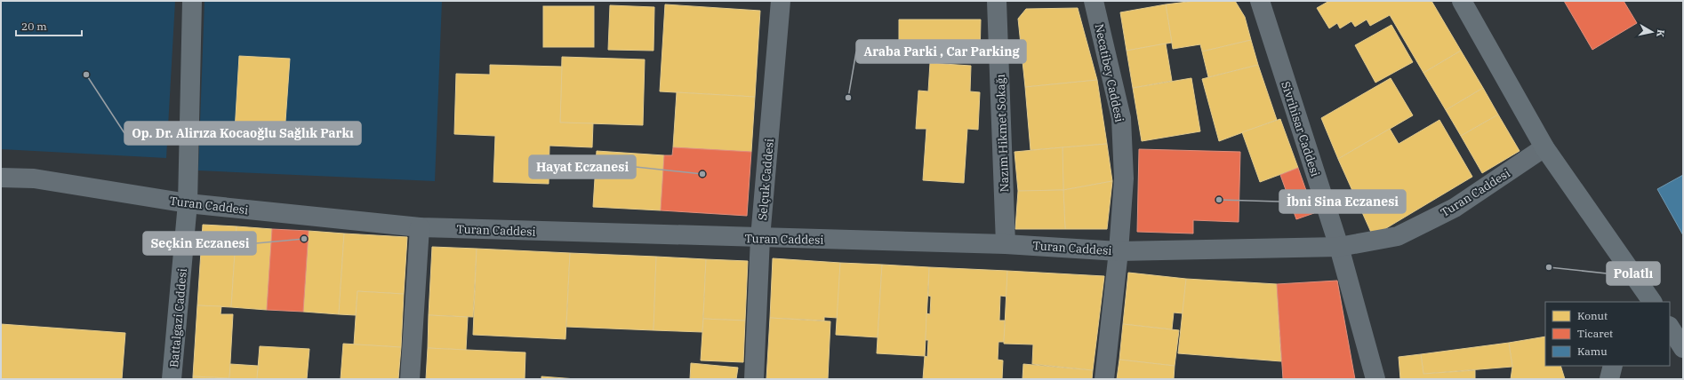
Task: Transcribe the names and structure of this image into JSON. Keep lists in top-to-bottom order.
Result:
{
  "streets": {
    "street": [
      "Necatibey Caddesi",
      "Sivrihisar Caddesi",
      "Nazım Hikmet Sokağı",
      "Selçuk Caddesi",
      "Turan Caddesi",
      "Battalgazi Caddesi"
    ]
  },
  "crossings": [
    ["Necatibey Caddesi", "Turan Caddesi"],
    ["Sivrihisar Caddesi", "Turan Caddesi"],
    ["Nazım Hikmet Sokağı", "Turan Caddesi"],
    ["Selçuk Caddesi", "Turan Caddesi"],
    ["Turan Caddesi", "Battalgazi Caddesi"]
  ],
  "places": [
    "Op. Dr. Alirıza Kocaoğlu Sağlık Parkı",
    "Araba Parki , Car Parking",
    "Hayat Eczanesi",
    "İbni Sina Eczanesi",
    "Seçkin Eczanesi",
    "Polatlı"
  ],
  "legend": ["Konut", "Ticaret", "Kamu"],
  "scale_bar": "20 m",
  "north": "right"
}
